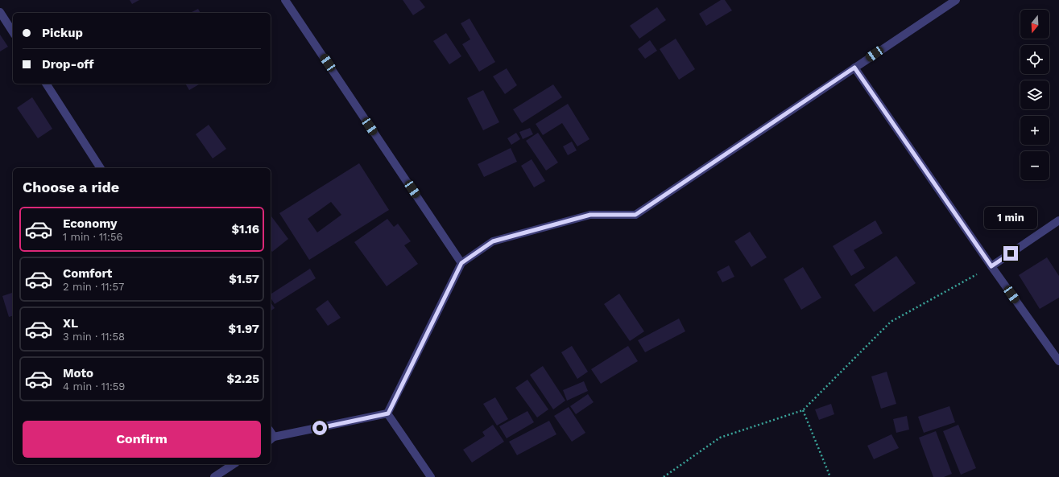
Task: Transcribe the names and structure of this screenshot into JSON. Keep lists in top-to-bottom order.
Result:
{
  "north": "bottom",
  "page": {
    "map_buttons": ["+", "−"],
    "banner": ["Pickup", "Drop-off"],
    "heading": "Choose a ride",
    "bubble": "1 min",
    "list": [
      {
        "name": "Economy",
        "note": "1 min · 11:56",
        "value": "$1.16"
      },
      {
        "name": "Comfort",
        "note": "2 min · 11:57",
        "value": "$1.57"
      },
      {
        "name": "XL",
        "note": "3 min · 11:58",
        "value": "$1.97"
      },
      {
        "name": "Moto",
        "note": "4 min · 11:59",
        "value": "$2.25"
      }
    ],
    "buttons": "Confirm"
  }
}
